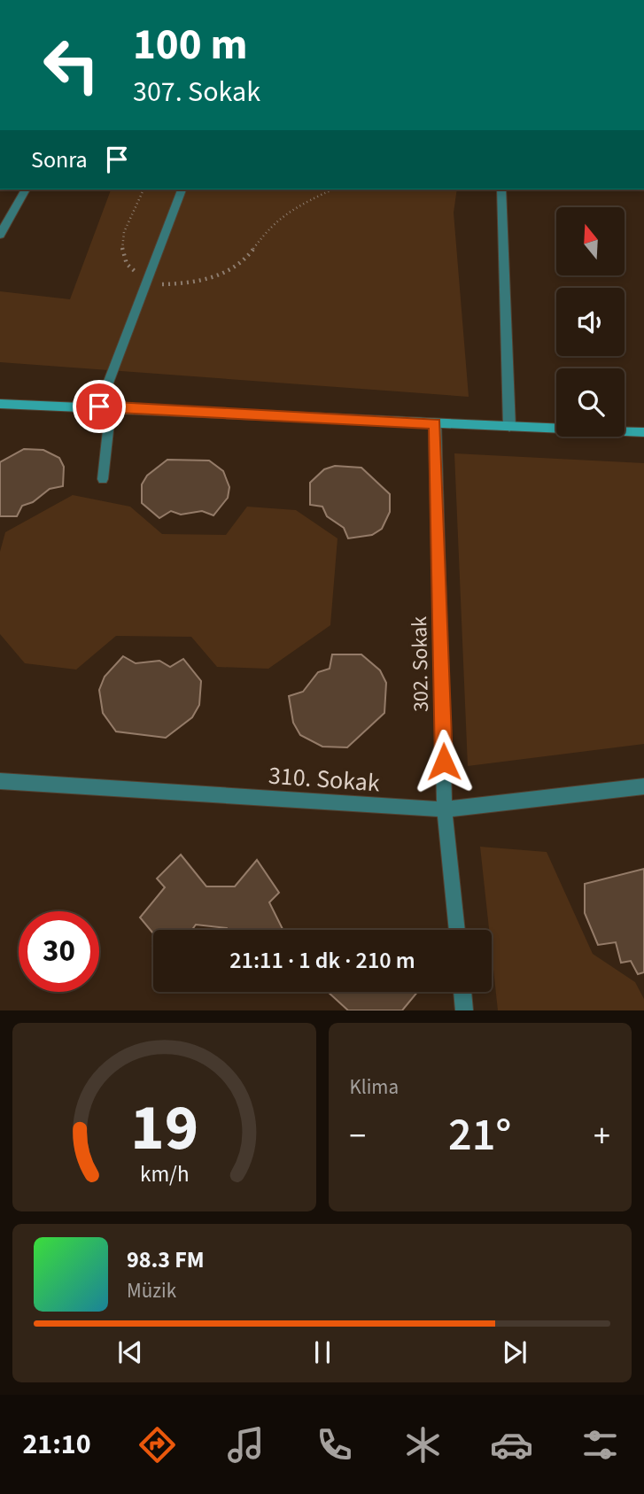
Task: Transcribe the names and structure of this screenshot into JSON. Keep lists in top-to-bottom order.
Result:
{
  "streets": {
    "street": ["302. Sokak", "310. Sokak"]
  },
  "crossings": [
    ["302. Sokak", "310. Sokak"]
  ],
  "north": "top",
  "page": {
    "turn": ["100 m", "307. Sokak"],
    "then": "Sonra",
    "limit": "30",
    "trip": "21:11 · 1 dk · 210 m",
    "tile": "Klima",
    "heat": ["−", "21°", "+"],
    "song": ["98.3 FM", "Müzik"],
    "tabs": "21:10",
    "gauge": ["19", "km/h"]
  }
}
